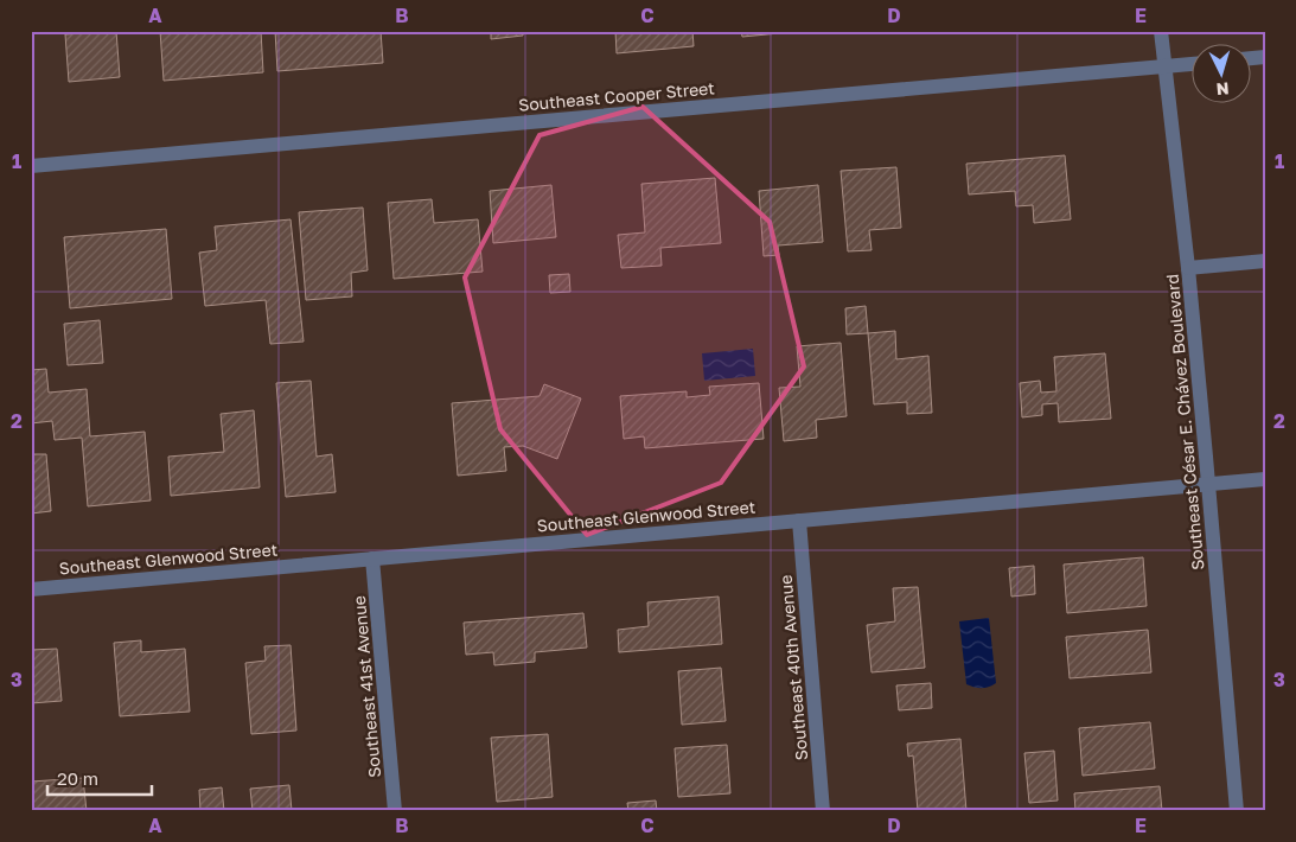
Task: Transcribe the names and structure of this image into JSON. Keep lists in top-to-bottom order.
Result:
{
  "streets": {
    "street": [
      "Southeast Cooper Street",
      "Southeast César E. Chávez Boulevard",
      "Southeast Glenwood Street",
      "Southeast 40th Avenue",
      "Southeast 41st Avenue"
    ]
  },
  "crossings": [
    ["Southeast Cooper Street", "Southeast César E. Chávez Boulevard"],
    ["Southeast César E. Chávez Boulevard", "Southeast Glenwood Street"],
    ["Southeast Glenwood Street", "Southeast 40th Avenue"],
    ["Southeast Glenwood Street", "Southeast 41st Avenue"]
  ],
  "scale_bar": "20 m",
  "north": "bottom",
  "grid": {
    "columns": [
      "A",
      "B",
      "C",
      "D",
      "E"
    ],
    "rows": ["1", "2", "3"]
  }
}
